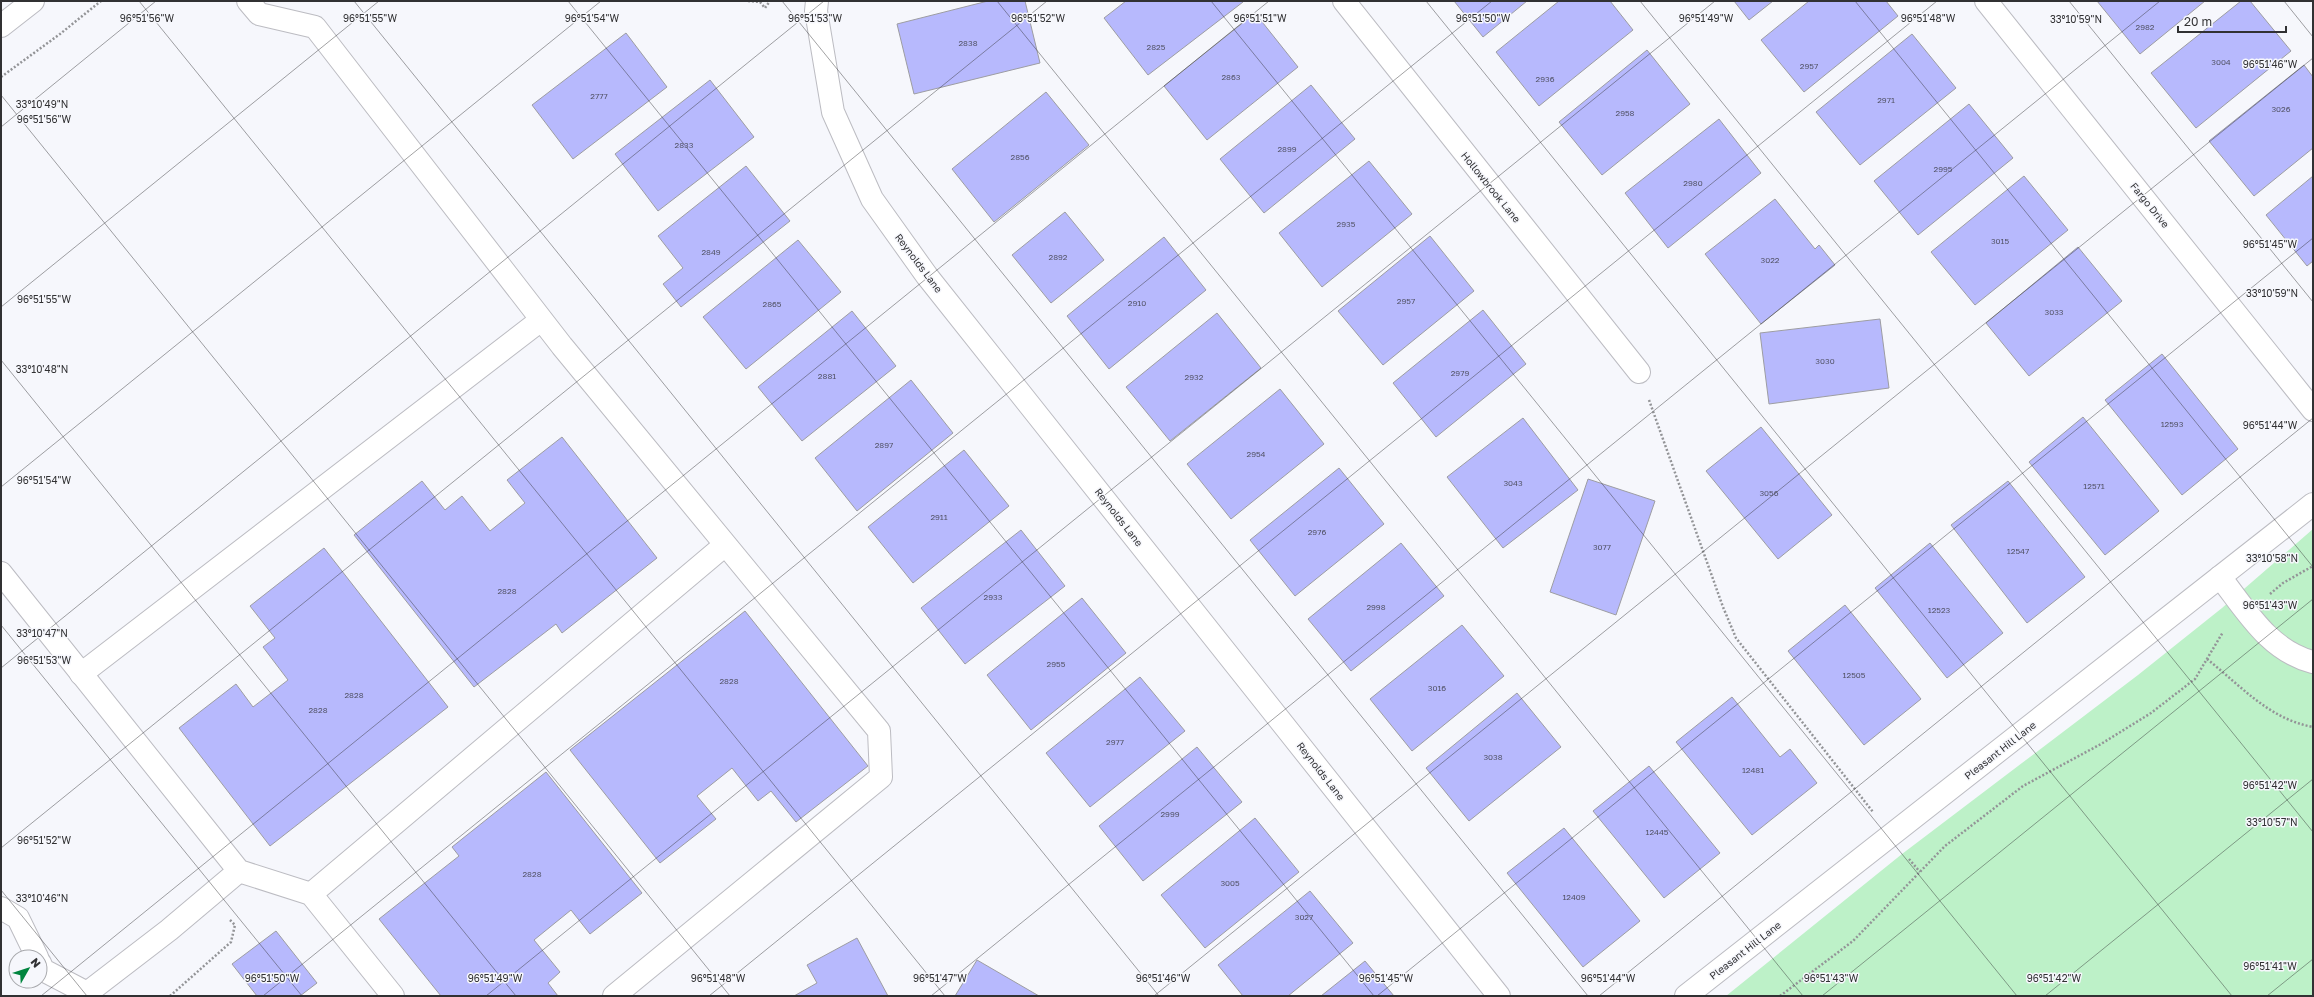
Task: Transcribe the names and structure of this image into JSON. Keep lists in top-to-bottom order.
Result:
{
  "streets": {
    "street": [
      "Hollowbrook Lane",
      "Fargo Drive",
      "Reynolds Lane",
      "Pleasant Hill Lane"
    ]
  },
  "house_numbers": [
    "2982",
    "2838",
    "2825",
    "3004",
    "2957",
    "2863",
    "2936",
    "2777",
    "2971",
    "3026",
    "2958",
    "2833",
    "2899",
    "2856",
    "2995",
    "2980",
    "2935",
    "3015",
    "2849",
    "2892",
    "3022",
    "2957",
    "2910",
    "2865",
    "3033",
    "3030",
    "2979",
    "2881",
    "2932",
    "12593",
    "2897",
    "2954",
    "3043",
    "12571",
    "3056",
    "2911",
    "2976",
    "3077",
    "12547",
    "2828",
    "2933",
    "2998",
    "12523",
    "2955",
    "12505",
    "2828",
    "3016",
    "2828",
    "2828",
    "2977",
    "3038",
    "12481",
    "2999",
    "12445",
    "2828",
    "3005",
    "12409",
    "3027"
  ],
  "scale_bar": "20 m",
  "north": "top right",
  "coordinates": [
    "96°51'48\"W",
    "96°51'56\"W",
    "96°51'55\"W",
    "96°51'54\"W",
    "96°51'53\"W",
    "96°51'52\"W",
    "96°51'51\"W",
    "96°51'50\"W",
    "96°51'49\"W",
    "33°10'59\"N",
    "96°51'46\"W",
    "33°10'49\"N",
    "96°51'45\"W",
    "33°10'48\"N",
    "96°51'44\"W",
    "33°10'58\"N",
    "96°51'43\"W",
    "33°10'47\"N",
    "96°51'42\"W",
    "33°10'57\"N",
    "33°10'46\"N",
    "96°51'41\"W",
    "96°51'47\"W"
  ]
}
